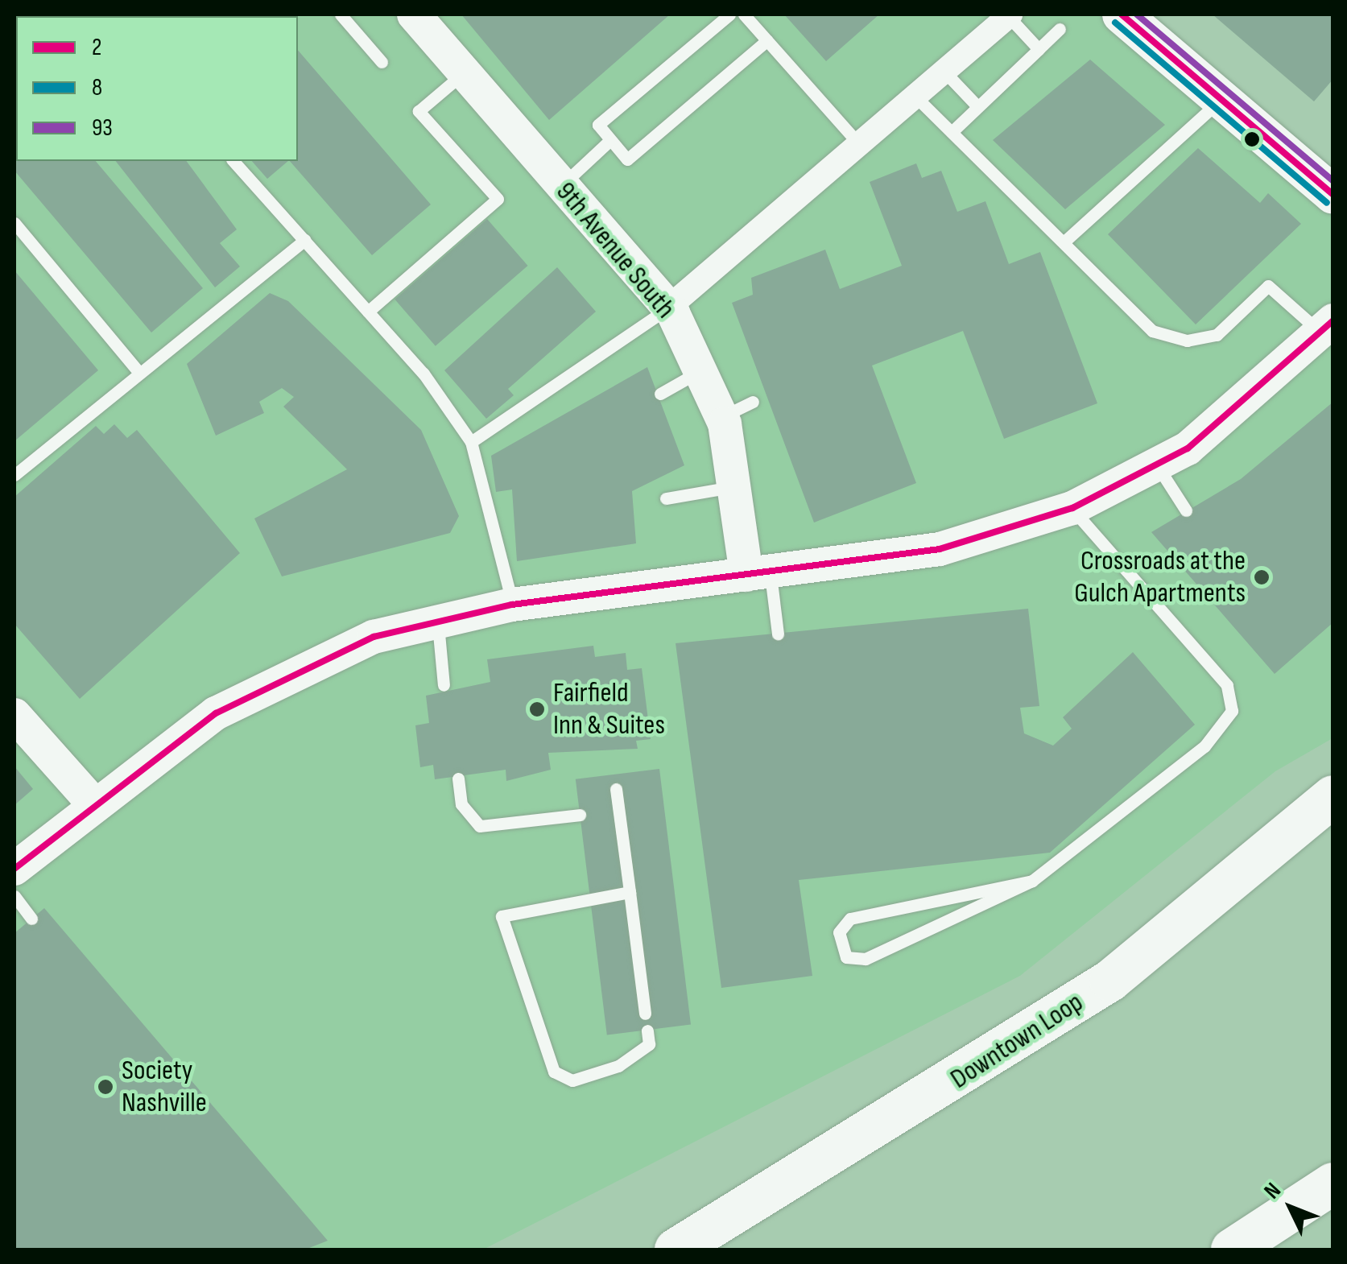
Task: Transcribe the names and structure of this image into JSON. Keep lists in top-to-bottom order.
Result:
{
  "streets": {
    "highway": ["Downtown Loop"],
    "main road": ["9th Avenue South"]
  },
  "places": ["Crossroads at the Gulch Apartments", "Fairfield Inn & Suites", "Society Nashville"],
  "lines": ["transit line 2", "transit line 93", "transit line 8"],
  "legend": ["2", "8", "93"],
  "north": "top left"
}
